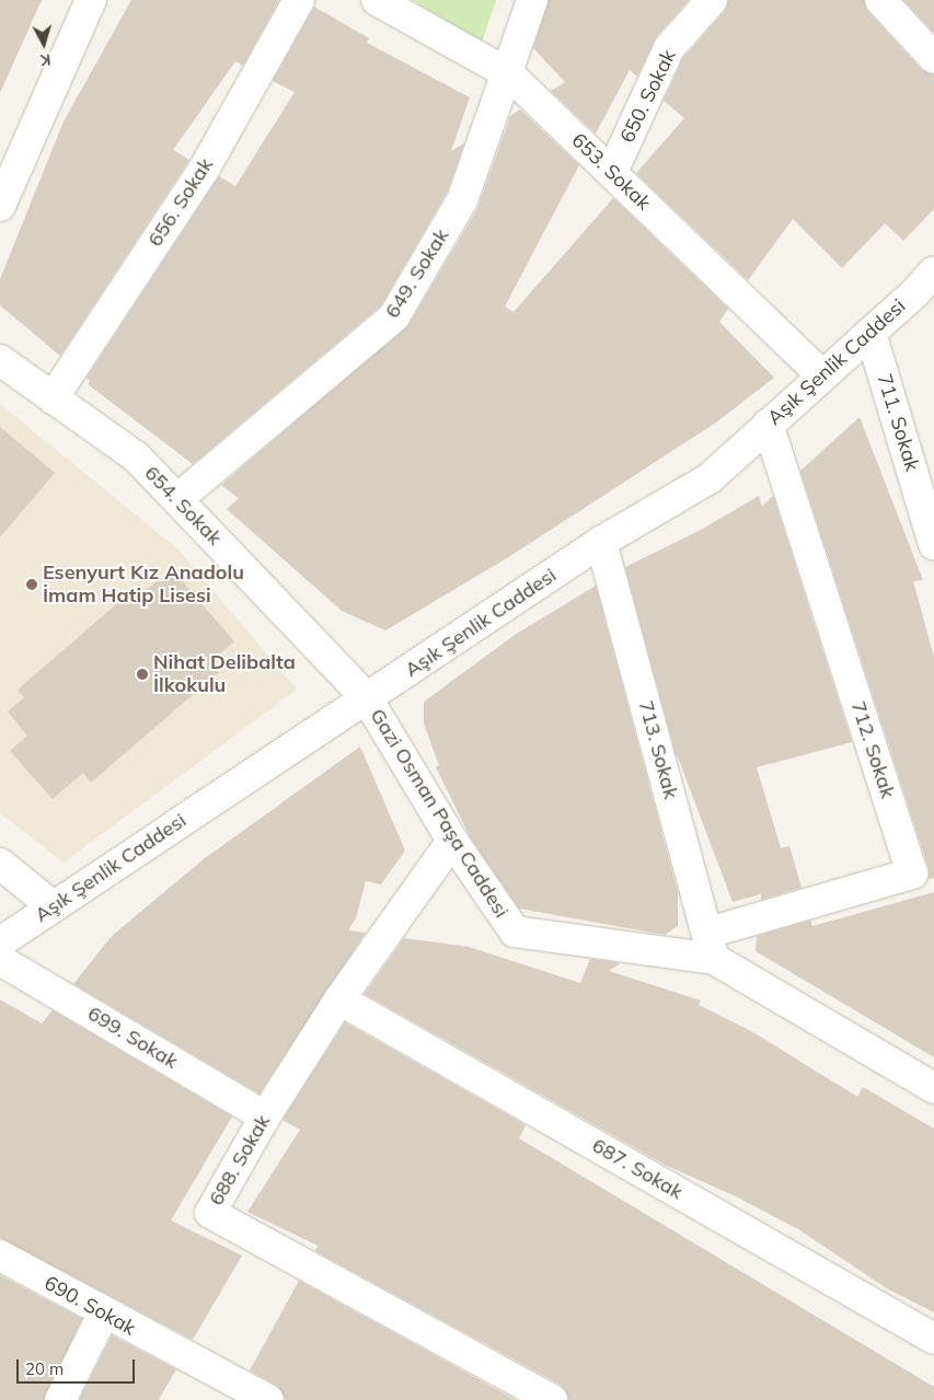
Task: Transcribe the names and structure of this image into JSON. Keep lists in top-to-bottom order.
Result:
{
  "streets": {
    "street": [
      "650. Sokak",
      "653. Sokak",
      "656. Sokak",
      "649. Sokak",
      "Aşık Şenlik Caddesi",
      "711. Sokak",
      "654. Sokak",
      "713. Sokak",
      "712. Sokak",
      "Gazi Osman Paşa Caddesi",
      "699. Sokak",
      "688. Sokak",
      "687. Sokak",
      "690. Sokak"
    ]
  },
  "crossings": [
    ["650. Sokak", "653. Sokak"],
    ["653. Sokak", "649. Sokak"],
    ["653. Sokak", "Aşık Şenlik Caddesi"],
    ["656. Sokak", "654. Sokak"],
    ["649. Sokak", "654. Sokak"],
    ["Aşık Şenlik Caddesi", "711. Sokak"],
    ["Aşık Şenlik Caddesi", "654. Sokak"],
    ["Aşık Şenlik Caddesi", "713. Sokak"],
    ["Aşık Şenlik Caddesi", "712. Sokak"],
    ["Aşık Şenlik Caddesi", "Gazi Osman Paşa Caddesi"],
    ["654. Sokak", "Gazi Osman Paşa Caddesi"],
    ["713. Sokak", "712. Sokak"],
    ["713. Sokak", "Gazi Osman Paşa Caddesi"],
    ["712. Sokak", "Gazi Osman Paşa Caddesi"],
    ["Gazi Osman Paşa Caddesi", "688. Sokak"],
    ["699. Sokak", "688. Sokak"],
    ["688. Sokak", "687. Sokak"]
  ],
  "places": ["Esenyurt Kız Anadolu İmam Hatip Lisesi", "Nihat Delibalta İlkokulu"],
  "scale_bar": "20 m",
  "north": "bottom"
}
